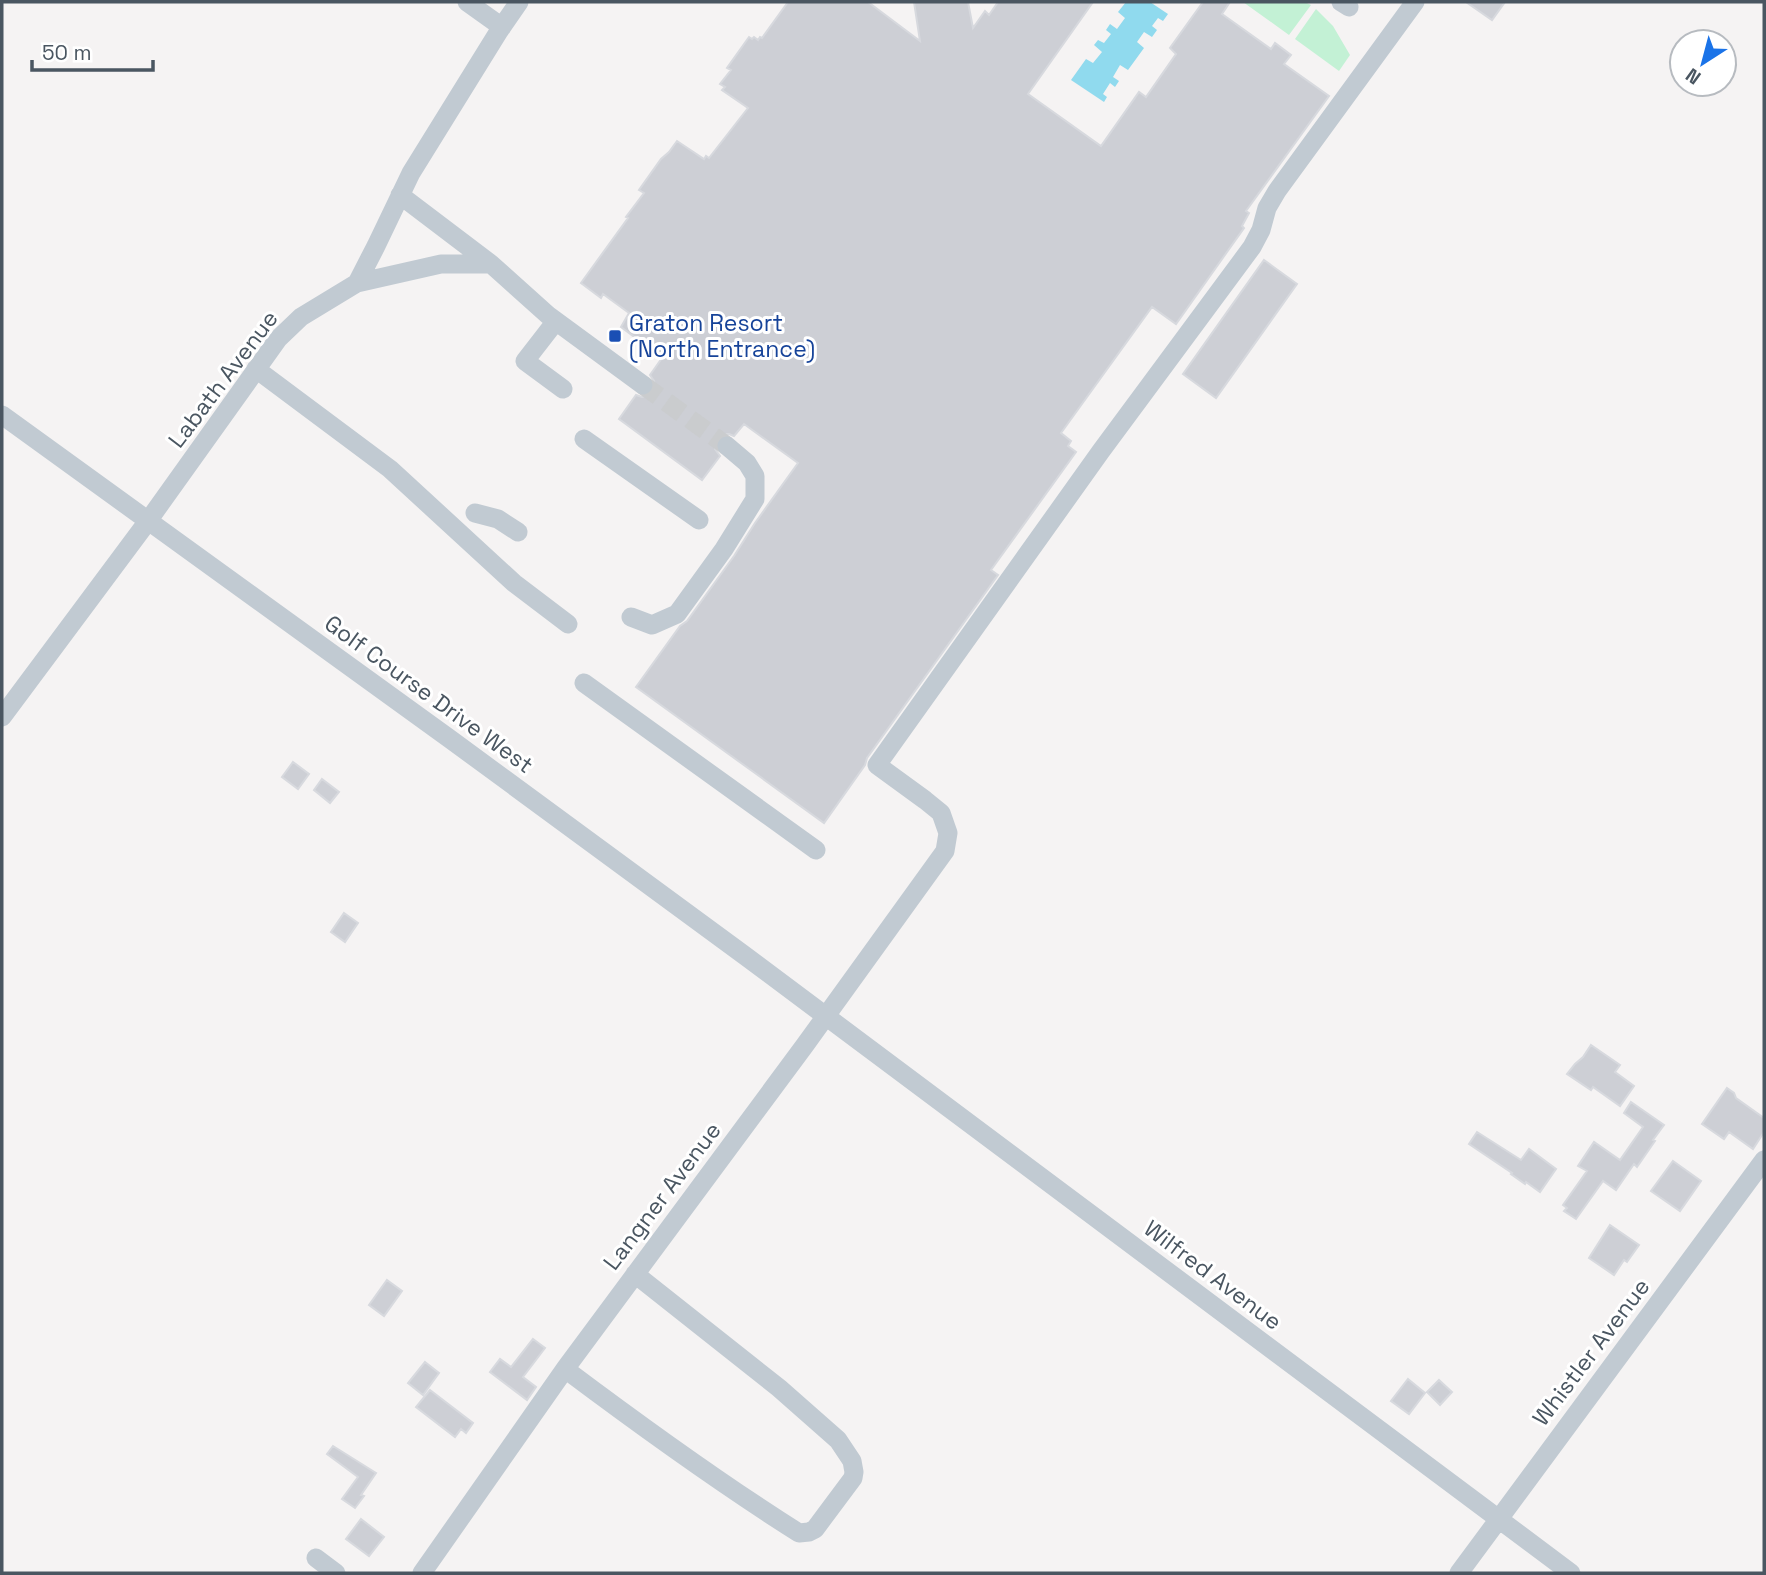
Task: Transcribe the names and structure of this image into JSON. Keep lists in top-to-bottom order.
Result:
{
  "streets": {
    "street": [
      "Labath Avenue",
      "Golf Course Drive West",
      "Langner Avenue",
      "Wilfred Avenue",
      "Whistler Avenue"
    ]
  },
  "crossings": [
    ["Labath Avenue", "Golf Course Drive West"],
    ["Golf Course Drive West", "Langner Avenue"],
    ["Golf Course Drive West", "Wilfred Avenue"],
    ["Langner Avenue", "Wilfred Avenue"],
    ["Wilfred Avenue", "Whistler Avenue"]
  ],
  "places": {
    "transit": ["Graton Resort (North Entrance)"]
  },
  "scale_bar": "50 m",
  "north": "bottom left"
}
